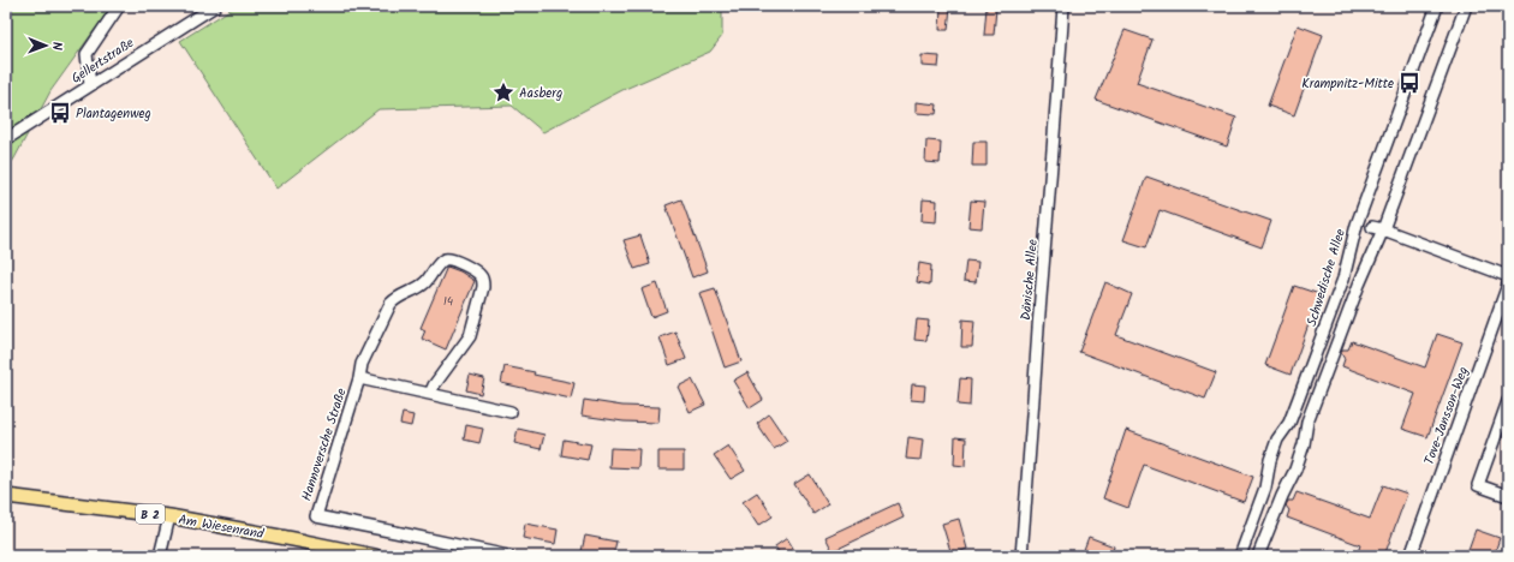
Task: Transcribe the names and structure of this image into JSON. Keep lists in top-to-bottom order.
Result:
{
  "streets": {
    "main road": ["B 2", "Am Wiesenrand"],
    "street": [
      "Gellertstraße",
      "Schwedische Allee",
      "Dänische Allee",
      "Tove-Jansson-Weg",
      "Hannoversche Straße"
    ]
  },
  "places": {
    "bus stop": ["Krampnitz-Mitte", "Plantagenweg"],
    "place": ["Aasberg"]
  },
  "house_numbers": ["14"],
  "north": "right"
}
